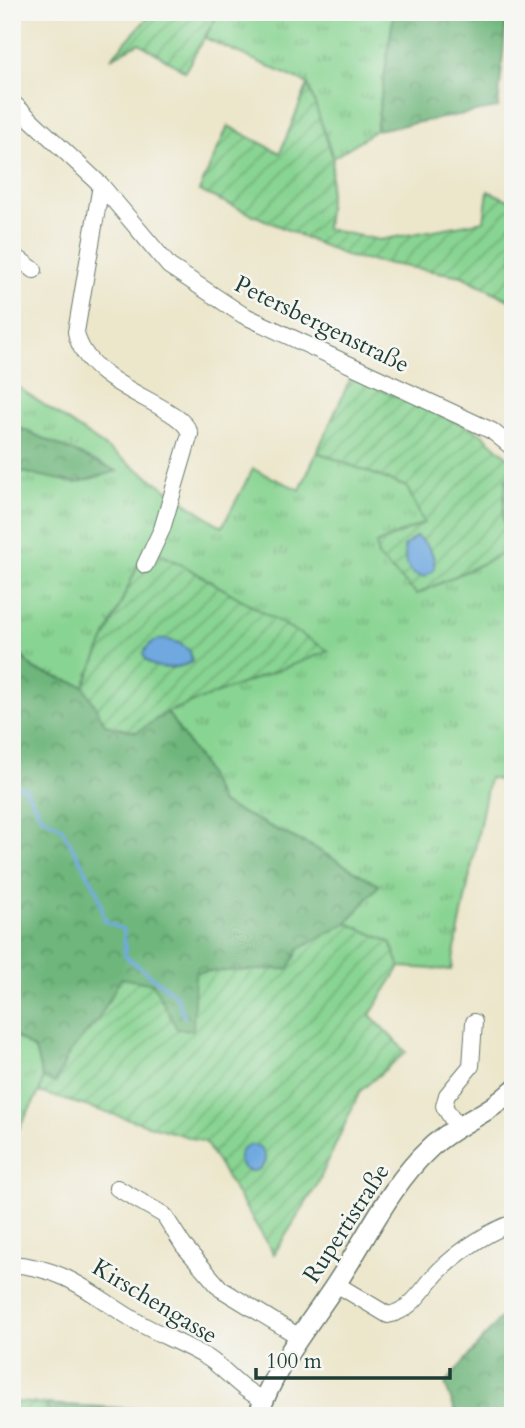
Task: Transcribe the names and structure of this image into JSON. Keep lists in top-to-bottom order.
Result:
{
  "streets": {
    "main road": ["Rupertistraße"],
    "street": ["Petersbergenstraße", "Kirschengasse"]
  },
  "crossings": [
    ["Rupertistraße", "Kirschengasse"]
  ],
  "scale_bar": "100 m"
}
